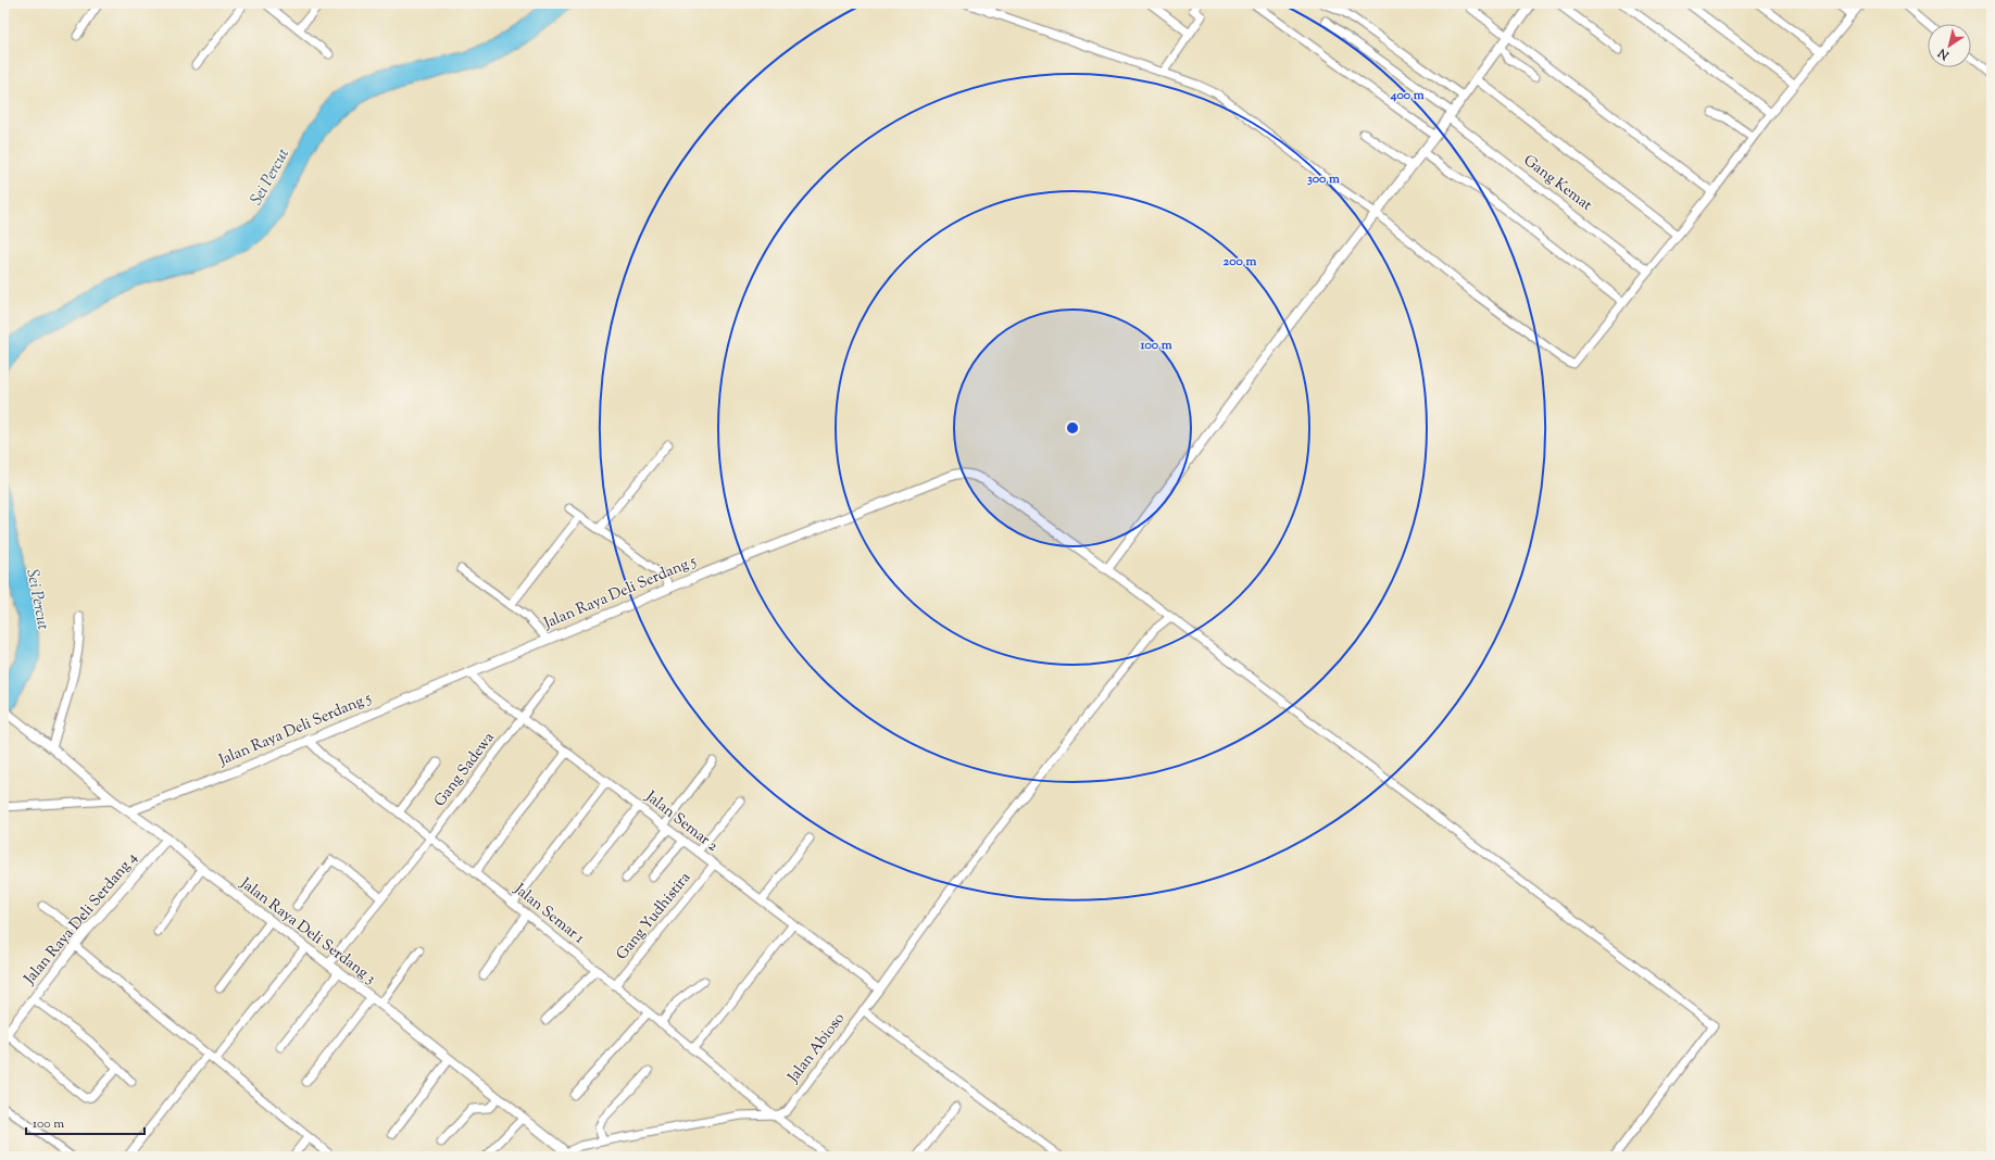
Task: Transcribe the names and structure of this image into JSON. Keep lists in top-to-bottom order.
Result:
{
  "streets": {
    "street": [
      "Gang Kemat",
      "Jalan Raya Deli Serdang 5",
      "Gang Sadewa",
      "Jalan Semar 2",
      "Jalan Semar 1",
      "Gang Yudhistira",
      "Jalan Raya Deli Serdang 4",
      "Jalan Raya Deli Serdang 3",
      "Jalan Abioso"
    ]
  },
  "crossings": [
    ["Jalan Raya Deli Serdang 5", "Jalan Semar 2"],
    ["Jalan Raya Deli Serdang 5", "Jalan Semar 1"],
    ["Jalan Raya Deli Serdang 5", "Jalan Raya Deli Serdang 3"],
    ["Gang Sadewa", "Jalan Semar 2"],
    ["Gang Sadewa", "Jalan Semar 1"],
    ["Gang Sadewa", "Jalan Raya Deli Serdang 3"],
    ["Jalan Semar 2", "Gang Yudhistira"],
    ["Jalan Semar 2", "Jalan Abioso"],
    ["Jalan Semar 1", "Gang Yudhistira"],
    ["Jalan Semar 1", "Jalan Abioso"],
    ["Jalan Raya Deli Serdang 4", "Jalan Raya Deli Serdang 3"],
    ["Jalan Raya Deli Serdang 3", "Jalan Abioso"]
  ],
  "water": ["Sei Percut"],
  "scale_bar": "100 m",
  "north": "bottom left",
  "rings": [
    "400 m",
    "300 m",
    "200 m",
    "100 m"
  ]
}
